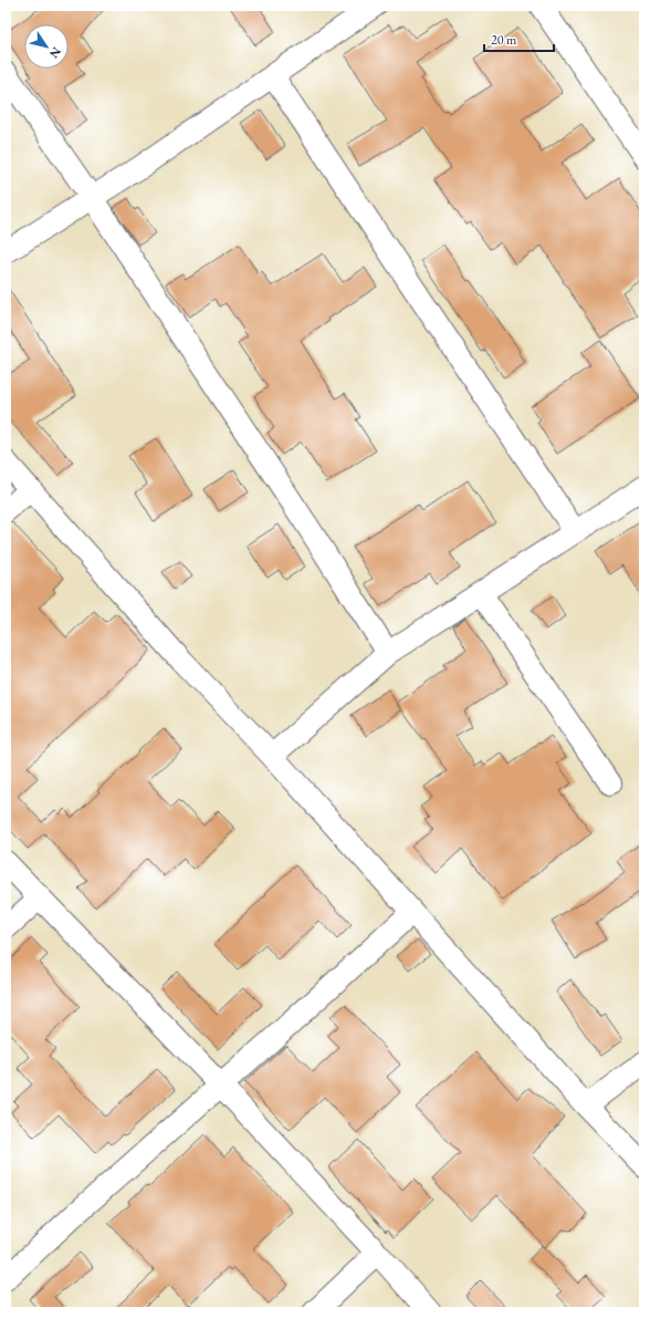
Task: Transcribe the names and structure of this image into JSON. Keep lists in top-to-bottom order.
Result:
{
  "scale_bar": "20 m",
  "north": "bottom right"
}
